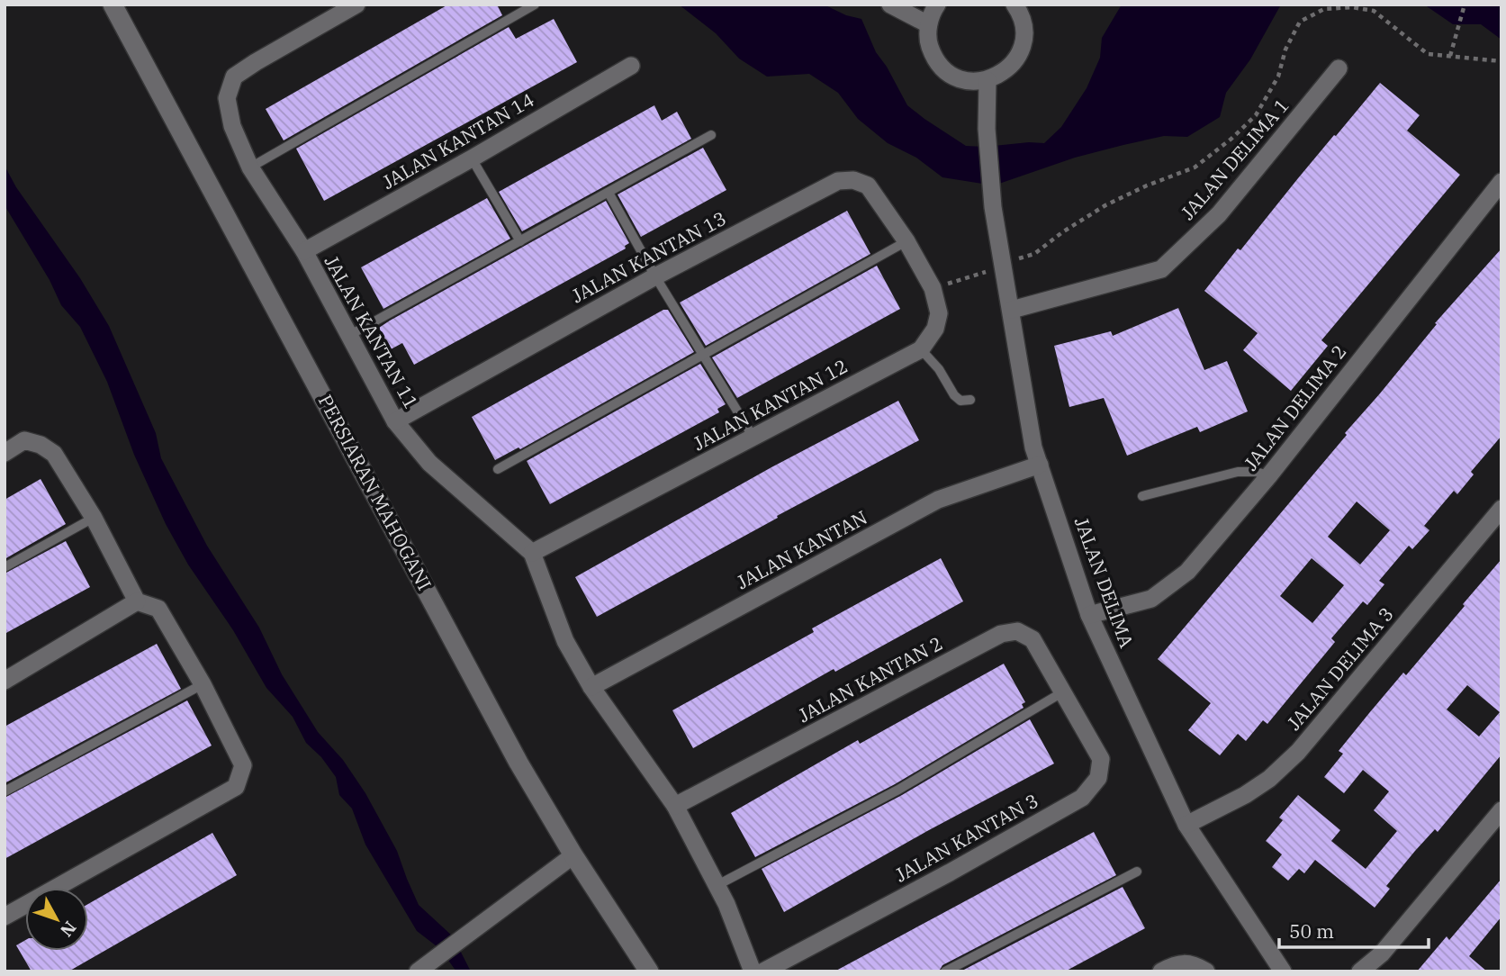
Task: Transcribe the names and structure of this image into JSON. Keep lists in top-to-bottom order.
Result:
{
  "streets": {
    "main road": ["PERSIARAN MAHOGANI"],
    "street": [
      "JALAN KANTAN 14",
      "JALAN DELIMA 1",
      "JALAN KANTAN 13",
      "JALAN KANTAN 11",
      "JALAN KANTAN 12",
      "JALAN DELIMA 2",
      "JALAN KANTAN",
      "JALAN DELIMA",
      "JALAN DELIMA 3",
      "JALAN KANTAN 2",
      "JALAN KANTAN 3"
    ]
  },
  "crossings": [
    ["JALAN KANTAN 14", "JALAN KANTAN 11"],
    ["JALAN DELIMA 1", "JALAN DELIMA"],
    ["JALAN KANTAN 13", "JALAN KANTAN 11"],
    ["JALAN KANTAN 11", "JALAN KANTAN 12"],
    ["JALAN KANTAN 11", "JALAN KANTAN"],
    ["JALAN KANTAN 11", "JALAN KANTAN 2"],
    ["JALAN DELIMA 2", "JALAN DELIMA"],
    ["JALAN KANTAN", "JALAN DELIMA"],
    ["JALAN DELIMA", "JALAN DELIMA 3"],
    ["JALAN KANTAN 2", "JALAN KANTAN 3"]
  ],
  "scale_bar": "50 m",
  "north": "bottom right"
}
